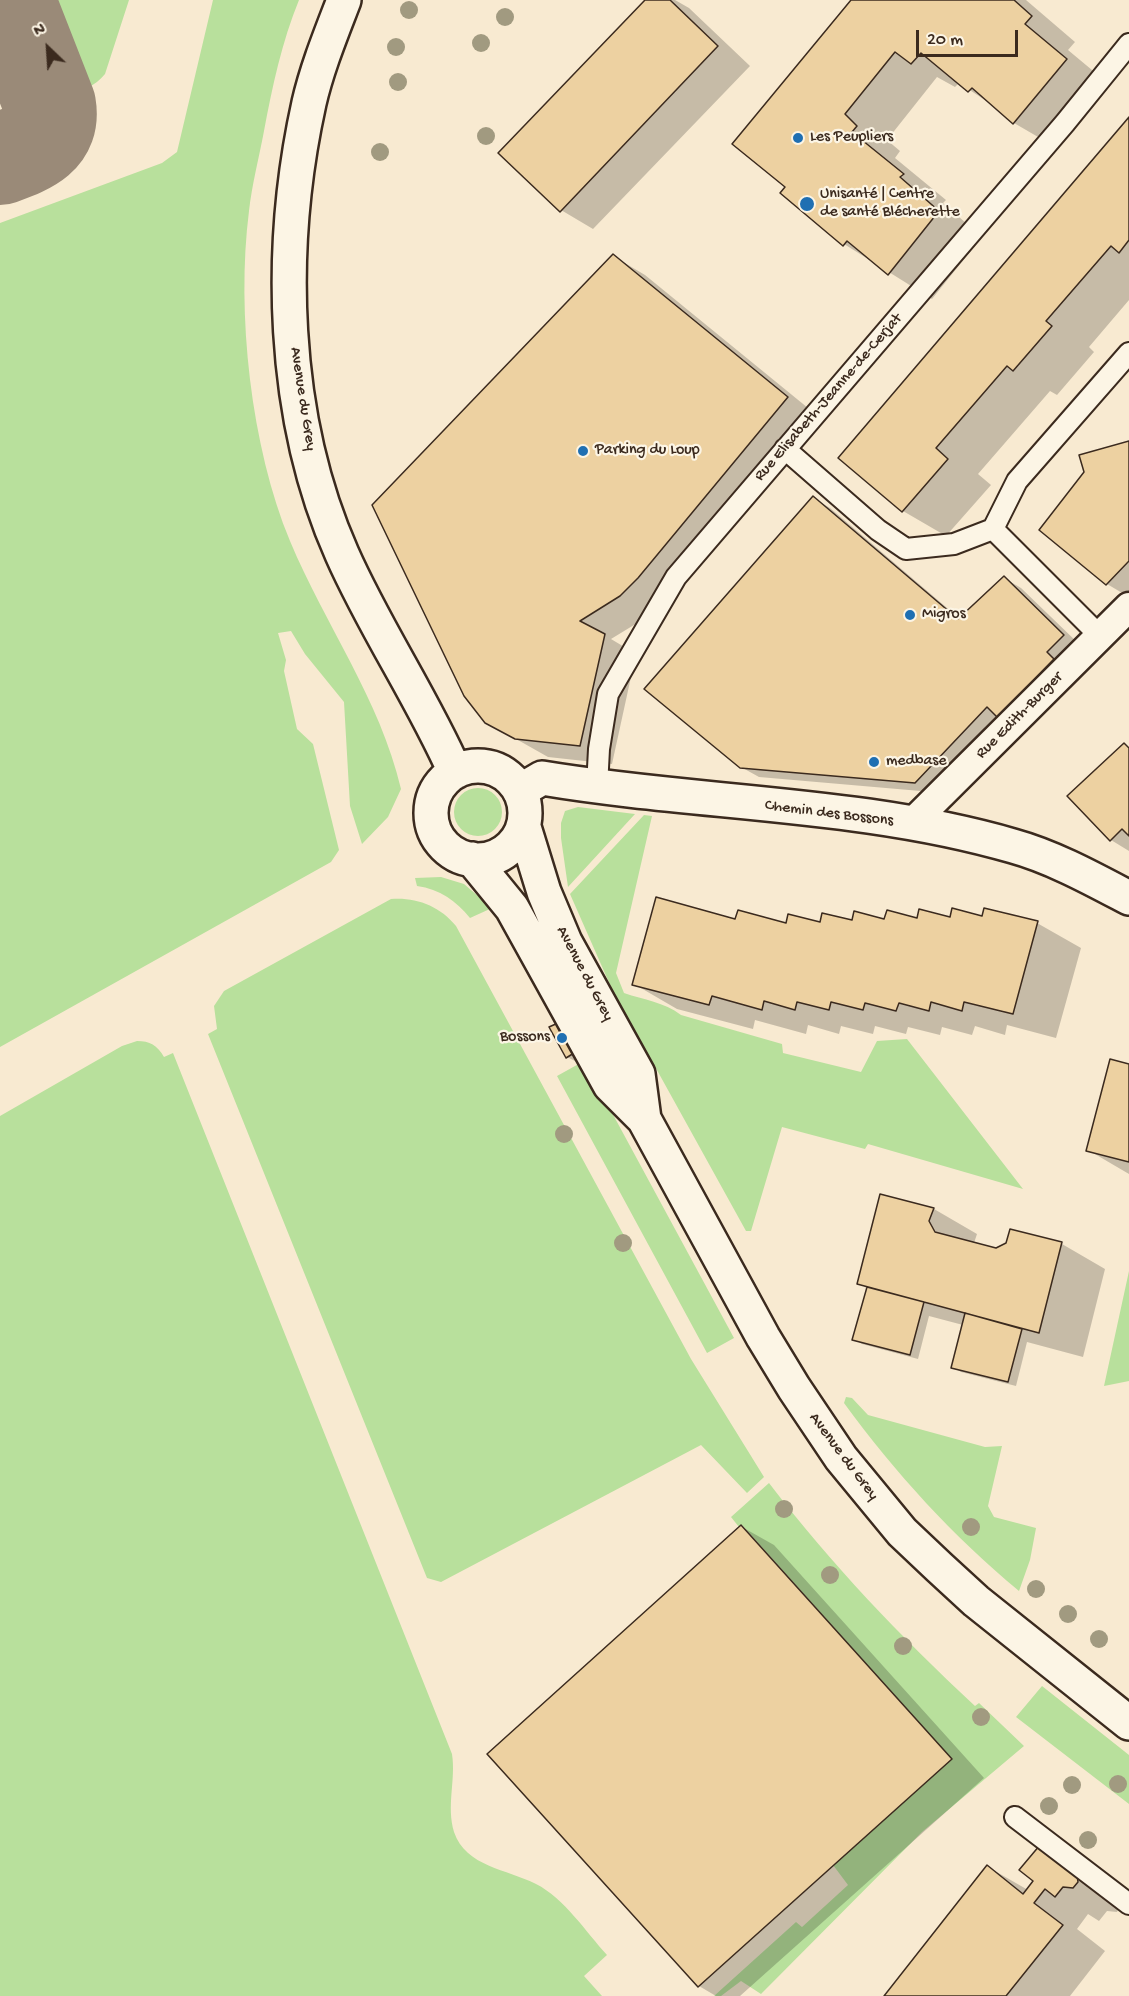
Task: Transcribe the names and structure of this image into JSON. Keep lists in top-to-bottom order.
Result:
{
  "streets": {
    "street": ["Avenue du Grey", "Rue Edith-Burger", "Chemin des Bossons"],
    "lane": ["Rue Elisabeth-Jeanne-de-Cerjat"]
  },
  "crossings": [
    ["Rue Elisabeth-Jeanne-de-Cerjat", "Chemin des Bossons"],
    ["Avenue du Grey", "Chemin des Bossons"],
    ["Rue Edith-Burger", "Chemin des Bossons"]
  ],
  "places": [
    "Les Peupliers",
    "Unisanté | Centre de santé Blécherette",
    "Parking du Loup",
    "Migros",
    "medbase",
    "Bossons"
  ],
  "scale_bar": "20 m",
  "north": "top left"
}
